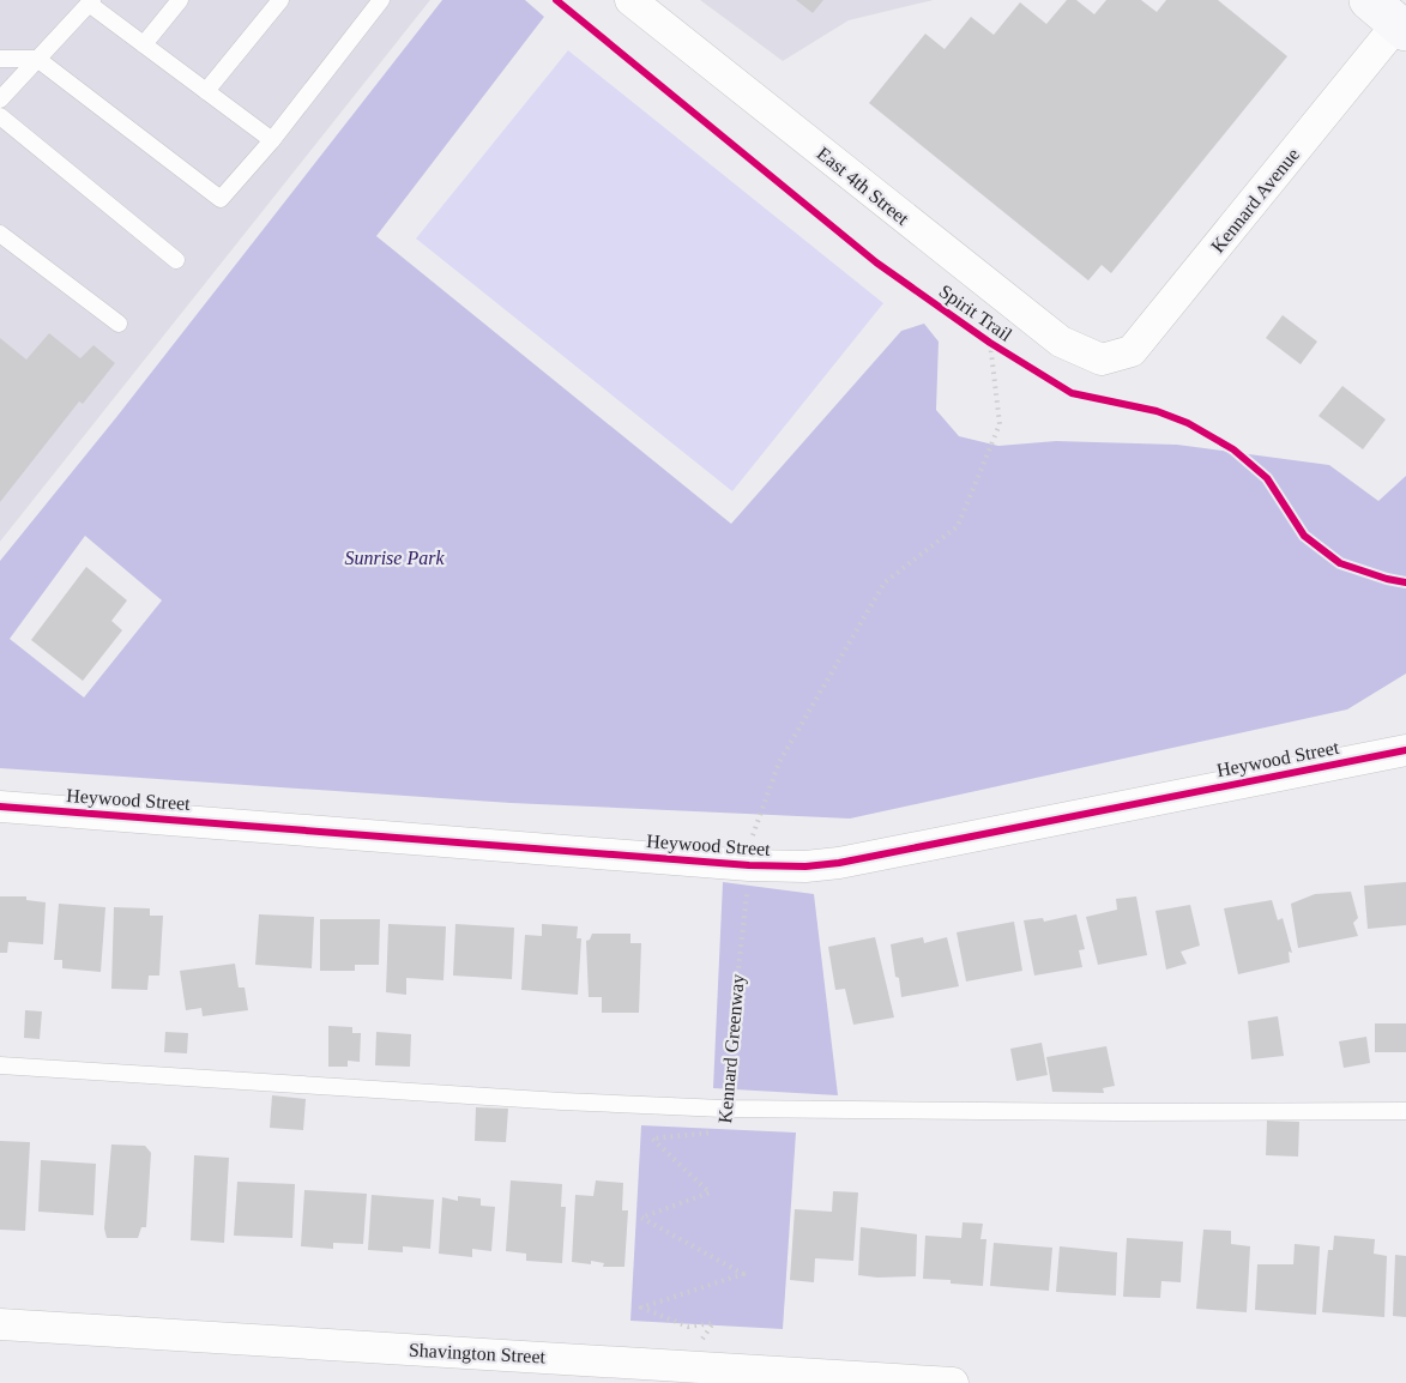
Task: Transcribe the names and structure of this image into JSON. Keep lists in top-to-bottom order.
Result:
{
  "streets": {
    "street": [
      "East 4th Street",
      "Kennard Avenue",
      "Heywood Street",
      "Shavington Street"
    ],
    "path": ["Kennard Greenway"],
    "cycle path": ["Spirit Trail"]
  },
  "crossings": [
    ["East 4th Street", "Kennard Avenue"]
  ],
  "parks": ["Sunrise Park"]
}
